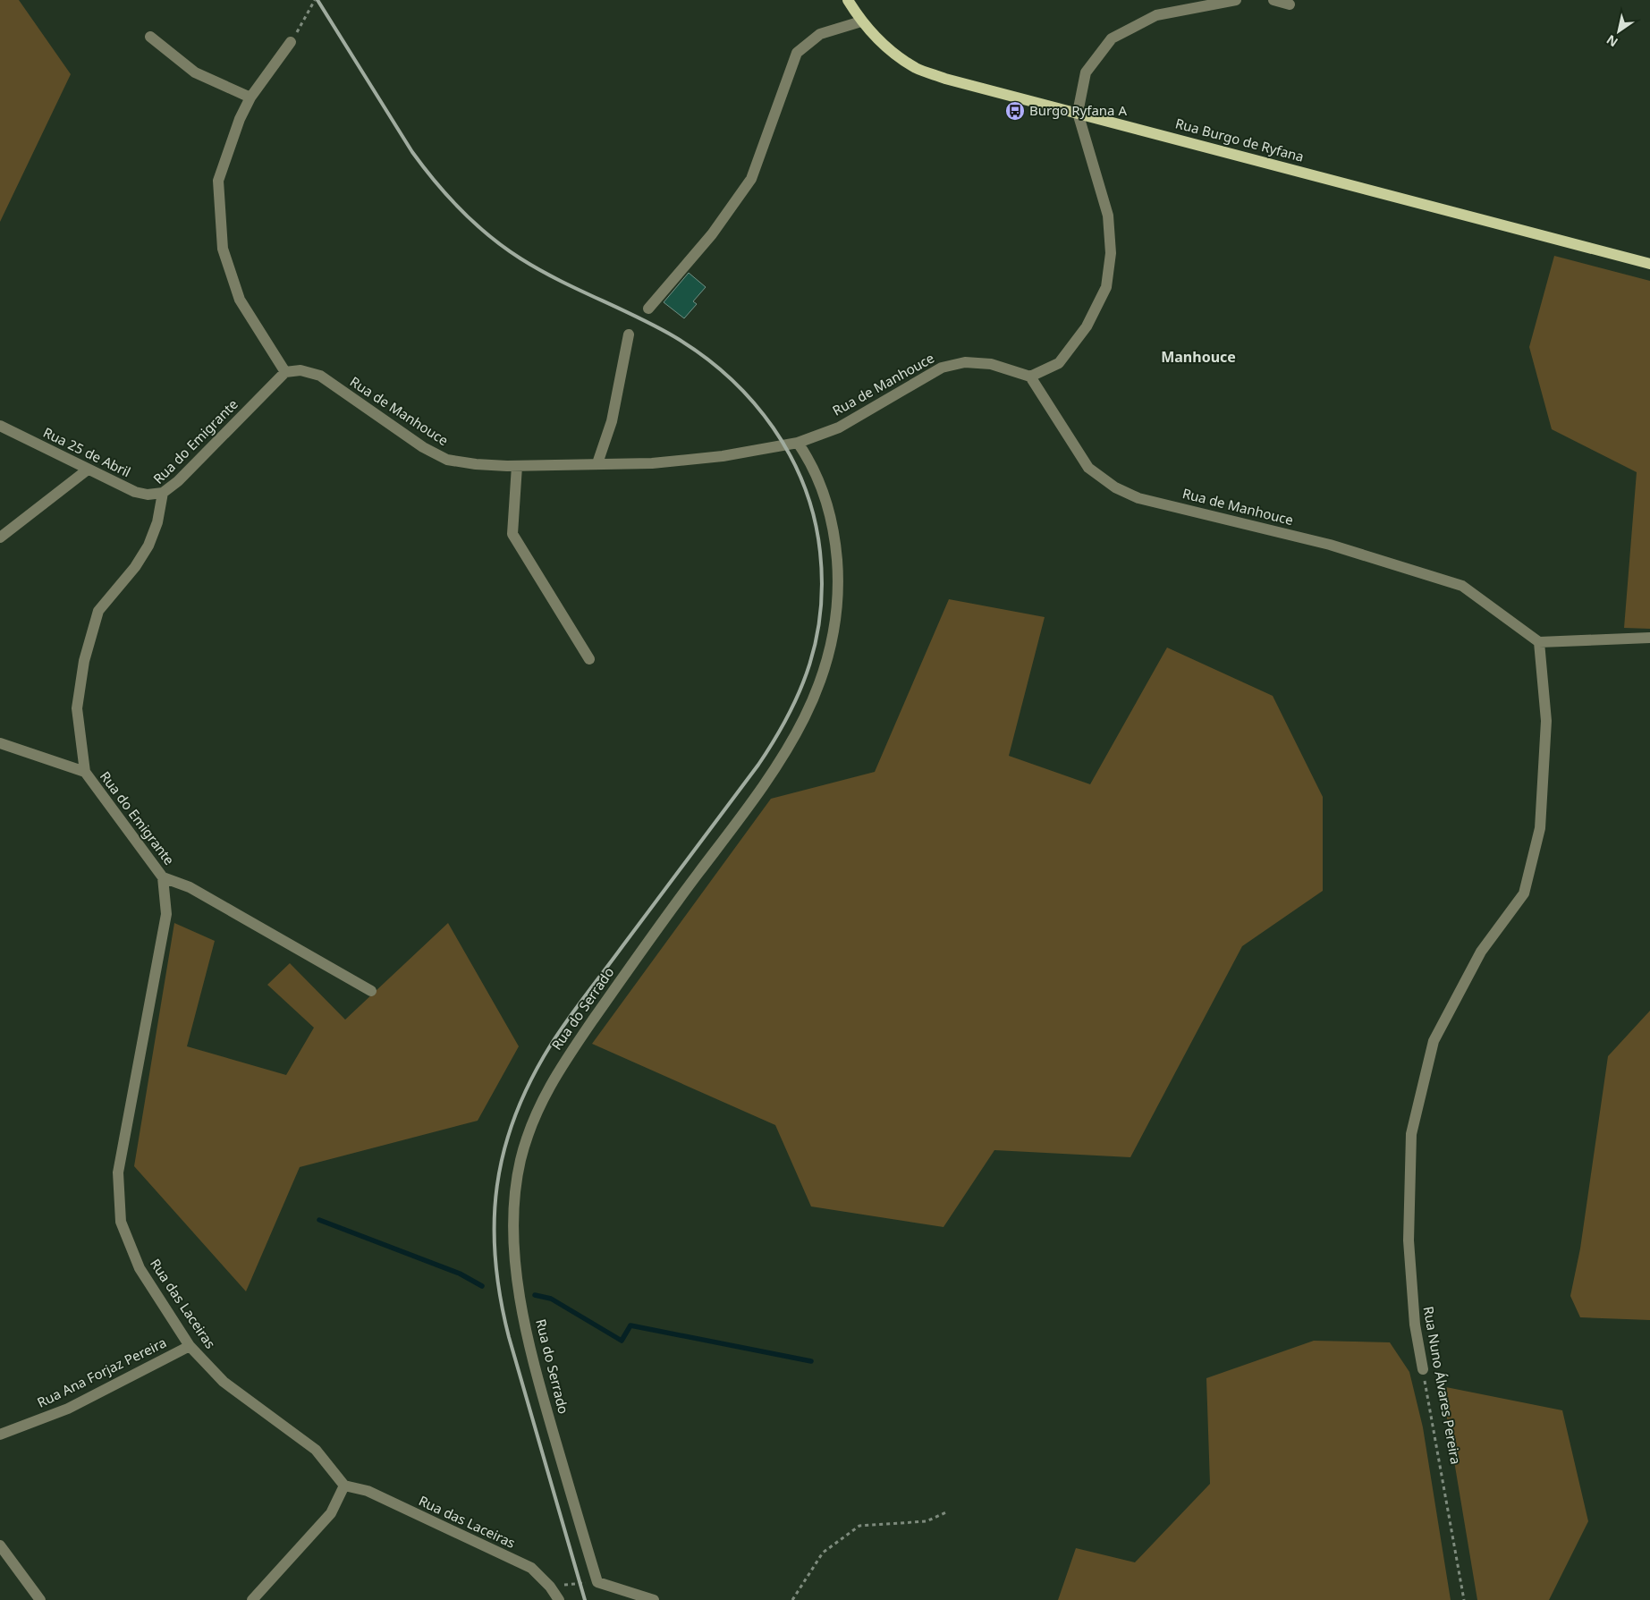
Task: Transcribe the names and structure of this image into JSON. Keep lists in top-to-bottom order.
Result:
{
  "streets": {
    "main road": ["Rua Burgo de Ryfana"],
    "street": [
      "Rua de Manhouce",
      "Rua do Emigrante",
      "Rua 25 de Abril",
      "Rua do Serrado",
      "Rua das Laceiras",
      "Rua Ana Forjaz Pereira",
      "Rua Nuno Álvares Pereira"
    ]
  },
  "crossings": [
    ["Rua de Manhouce", "Rua do Emigrante"],
    ["Rua de Manhouce", "Rua do Serrado"],
    ["Rua de Manhouce", "Rua Nuno Álvares Pereira"],
    ["Rua do Emigrante", "Rua 25 de Abril"],
    ["Rua do Emigrante", "Rua das Laceiras"],
    ["Rua das Laceiras", "Rua Ana Forjaz Pereira"]
  ],
  "districts": ["Manhouce"],
  "places": {
    "bus stop": ["Burgo Ryfana A"]
  },
  "north": "bottom left"
}
